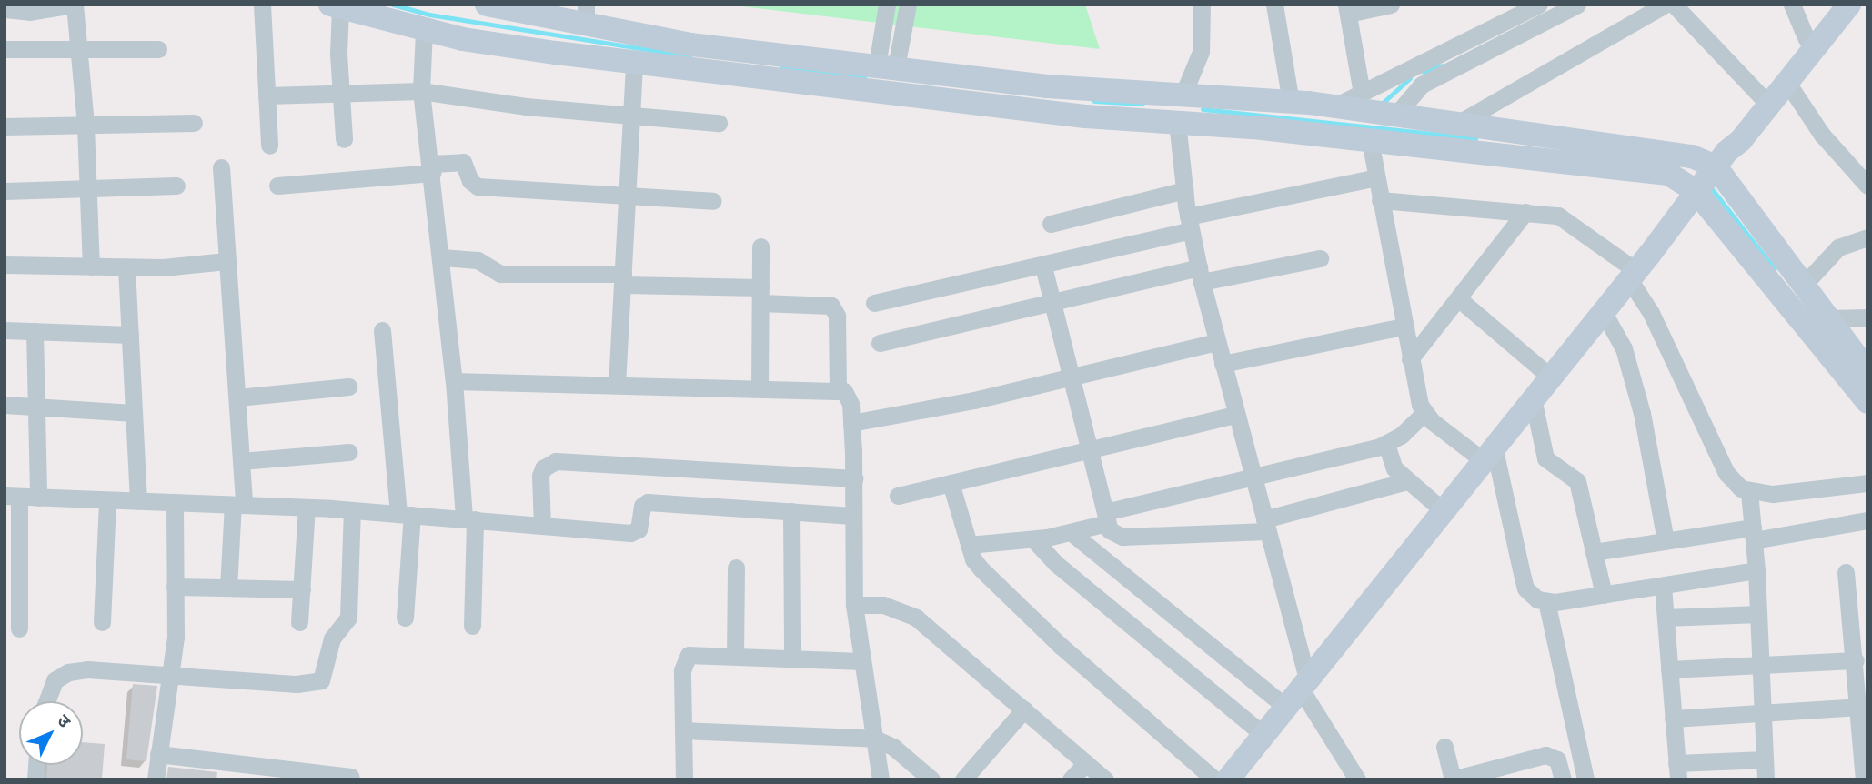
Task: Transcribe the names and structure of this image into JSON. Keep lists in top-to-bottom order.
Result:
{
  "north": "top right"
}
